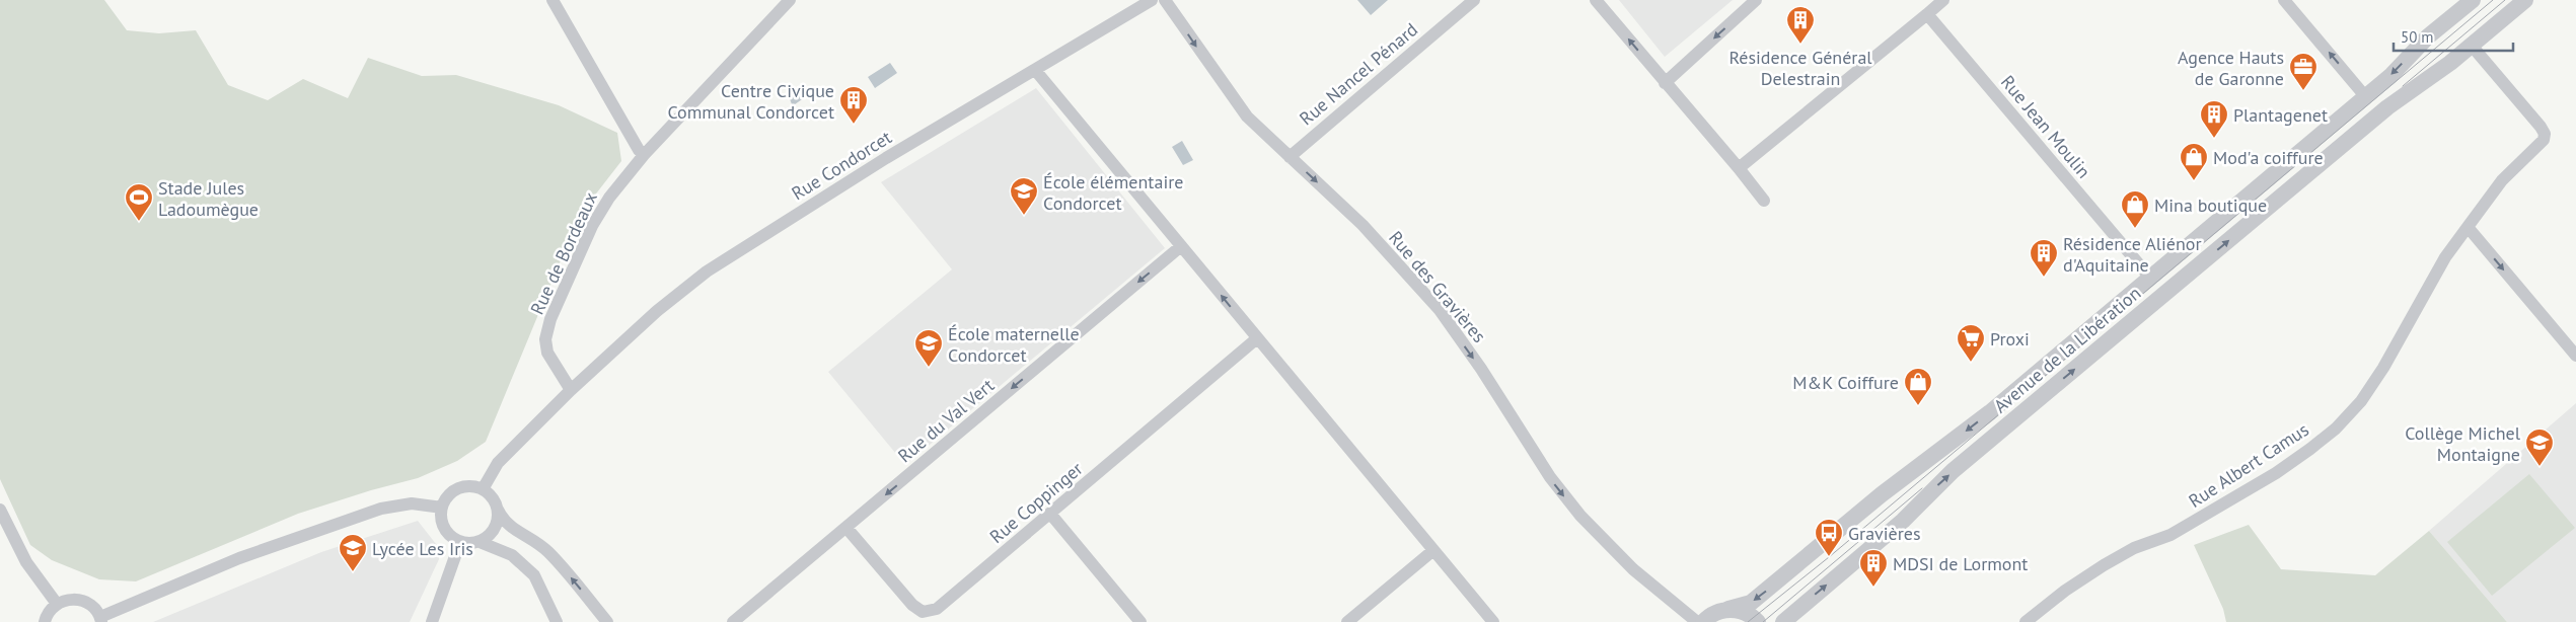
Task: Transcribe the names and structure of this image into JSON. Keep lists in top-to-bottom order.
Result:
{
  "streets": {
    "street": [
      "Rue Nancel Pénard",
      "Rue Jean Moulin",
      "Rue Condorcet",
      "Rue de Bordeaux",
      "Rue des Gravières",
      "Avenue de la Libération",
      "Rue du Val Vert",
      "Rue Albert Camus",
      "Rue Coppinger"
    ]
  },
  "crossings": [
    ["Rue Nancel Pénard", "Rue des Gravières"],
    ["Rue Jean Moulin", "Avenue de la Libération"],
    ["Rue Condorcet", "Rue de Bordeaux"],
    ["Avenue de la Libération", "Rue Albert Camus"],
    ["Rue du Val Vert", "Rue Coppinger"]
  ],
  "one_way": ["Rue des Gravières", "Rue du Val Vert"],
  "places": {
    "building": [
      "Résidence Général Delestrain",
      "Centre Civique Communal Condorcet",
      "Plantagenet",
      "Résidence Aliénor d'Aquitaine",
      "MDSI de Lormont"
    ],
    "office": ["Agence Hauts de Garonne"],
    "shop": ["Mod'a coiffure", "Mina boutique", "M&K Coiffure"],
    "school or university": [
      "École élémentaire Condorcet",
      "École maternelle Condorcet",
      "Collège Michel Montaigne",
      "Lycée Les Iris"
    ],
    "sports": ["Stade Jules Ladoumègue"],
    "supermarket": ["Proxi"],
    "bus stop": ["Gravières"]
  },
  "scale_bar": "50 m"
}
